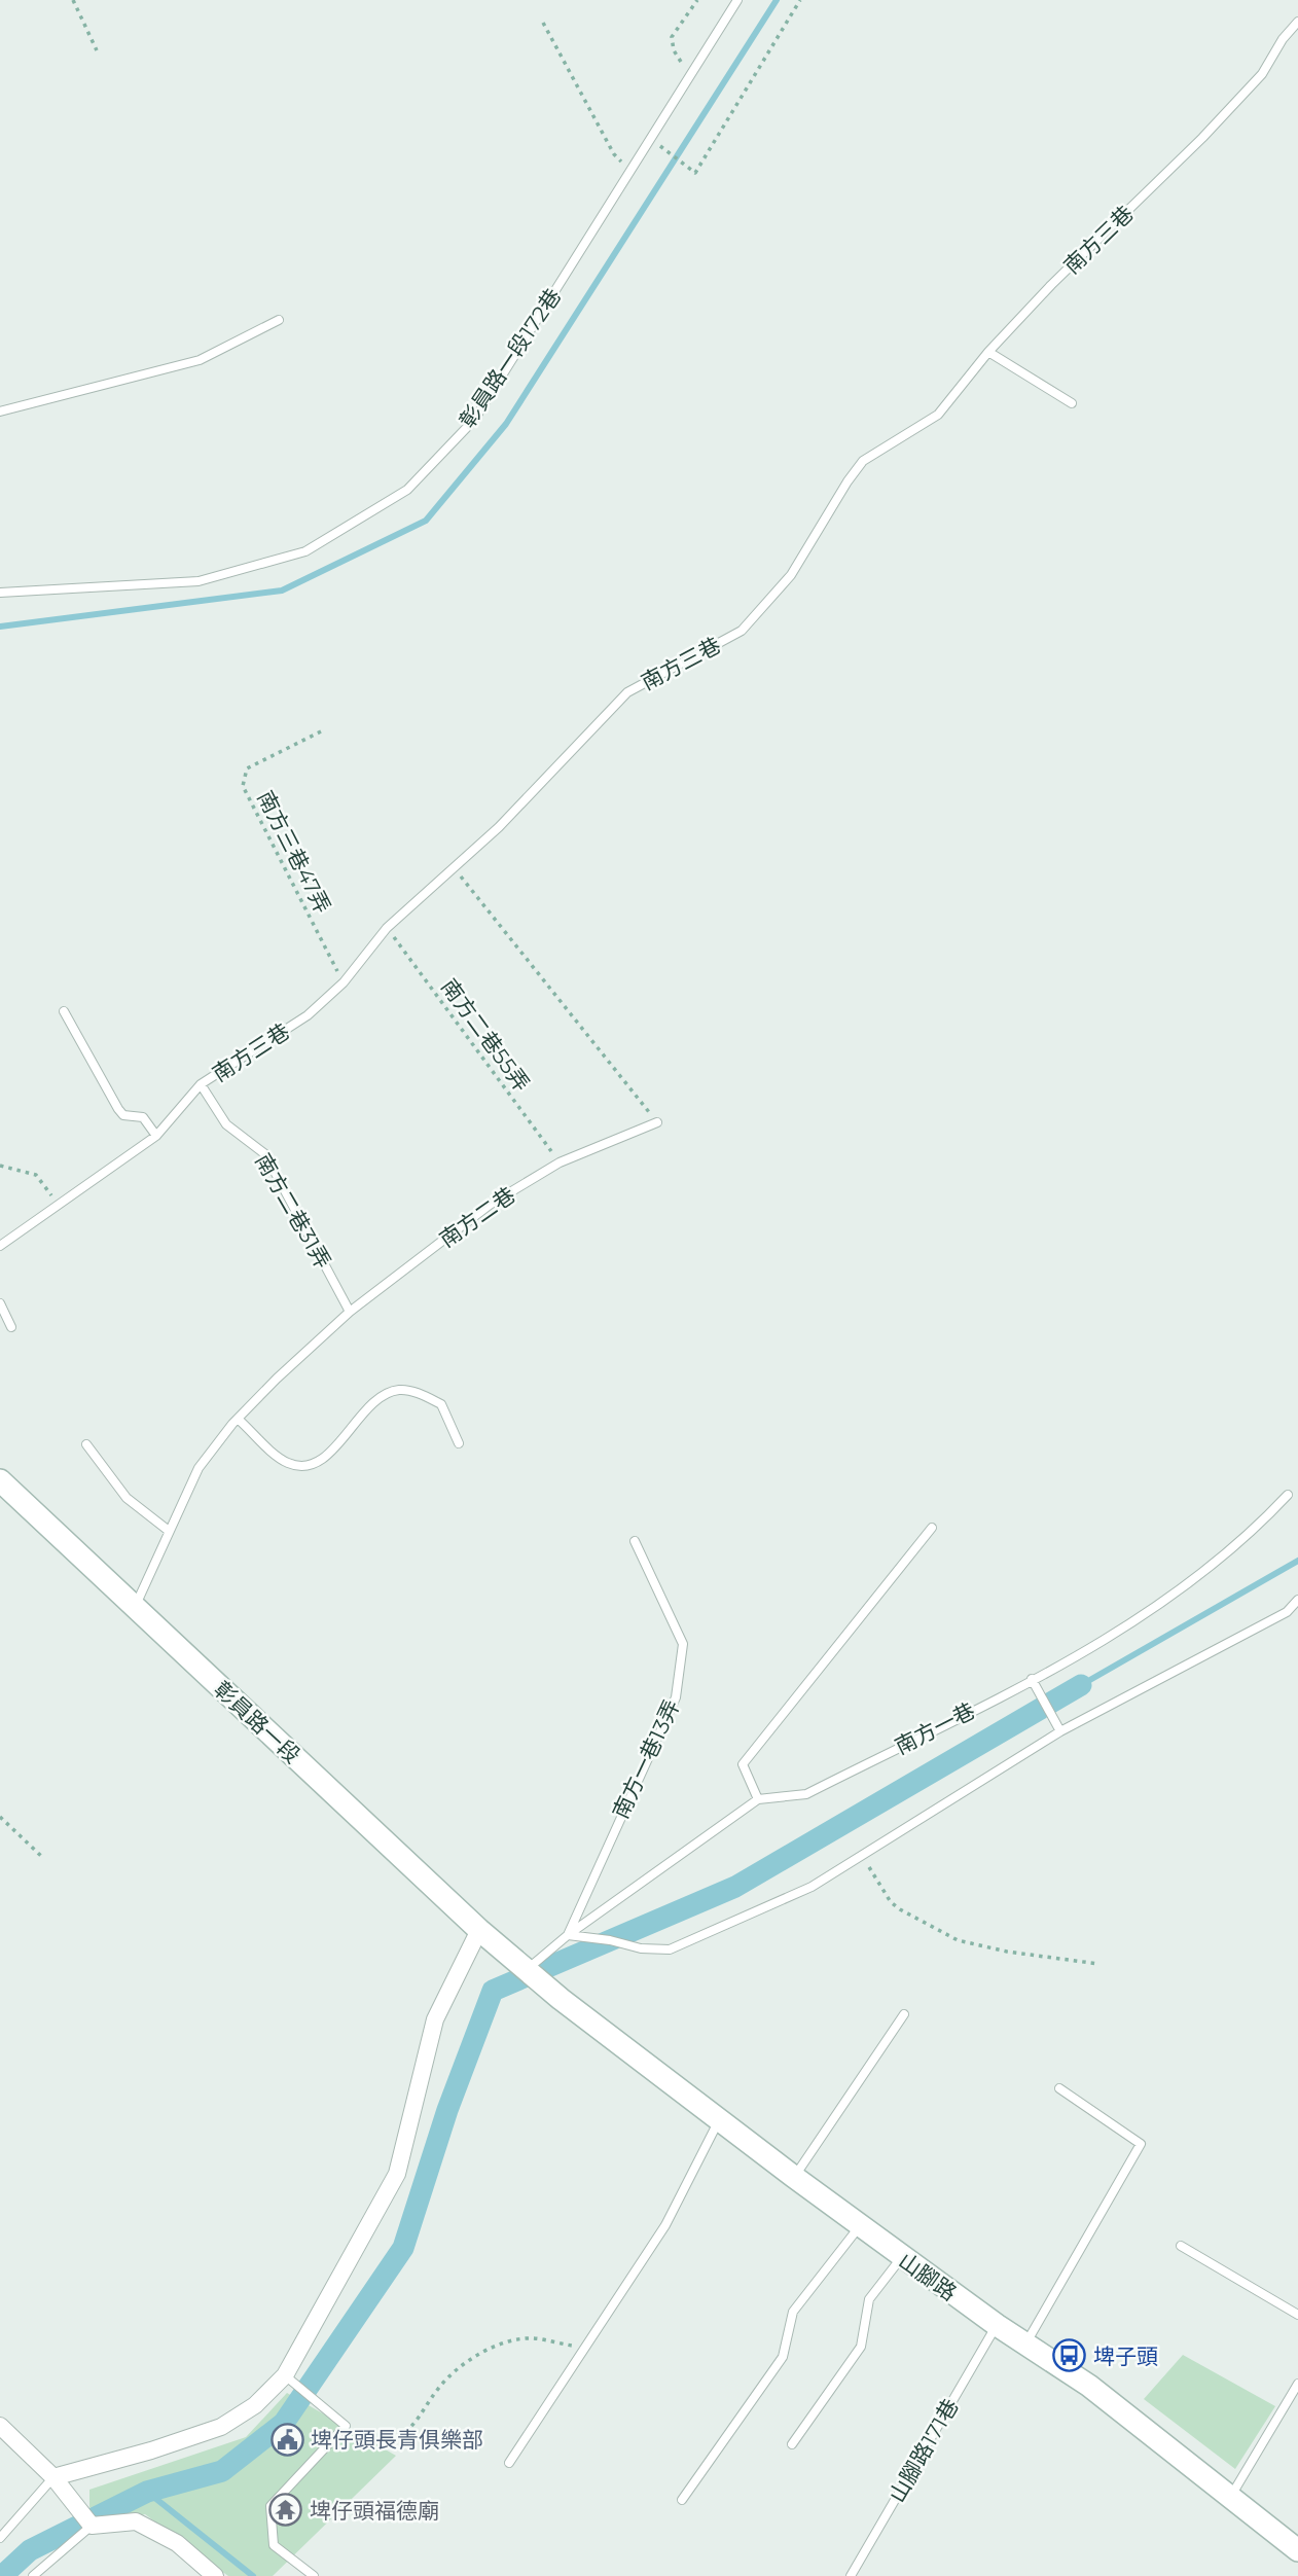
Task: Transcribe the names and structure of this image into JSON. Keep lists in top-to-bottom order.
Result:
{
  "streets": {
    "main road": ["彰員路一段", "山腳路"],
    "lane": [
      "南方三巷",
      "彰員路一段172巷",
      "南方二巷31弄",
      "南方二巷",
      "南方一巷",
      "南方一巷13弄",
      "山腳路171巷"
    ],
    "path": ["南方三巷47弄", "南方二巷55弄"]
  },
  "crossings": [
    ["南方三巷", "南方三巷47弄"],
    ["南方三巷", "南方二巷55弄"],
    ["南方三巷", "南方二巷31弄"],
    ["南方二巷55弄", "南方二巷"],
    ["南方二巷31弄", "南方二巷"],
    ["南方二巷", "彰員路一段"],
    ["彰員路一段", "南方一巷"],
    ["彰員路一段", "山腳路"],
    ["南方一巷", "南方一巷13弄"],
    ["山腳路", "山腳路171巷"]
  ],
  "places": {
    "bus stop": ["埤子頭"],
    "public building": ["埤仔頭長青俱樂部"],
    "temple": ["埤仔頭福德廟"]
  }
}
